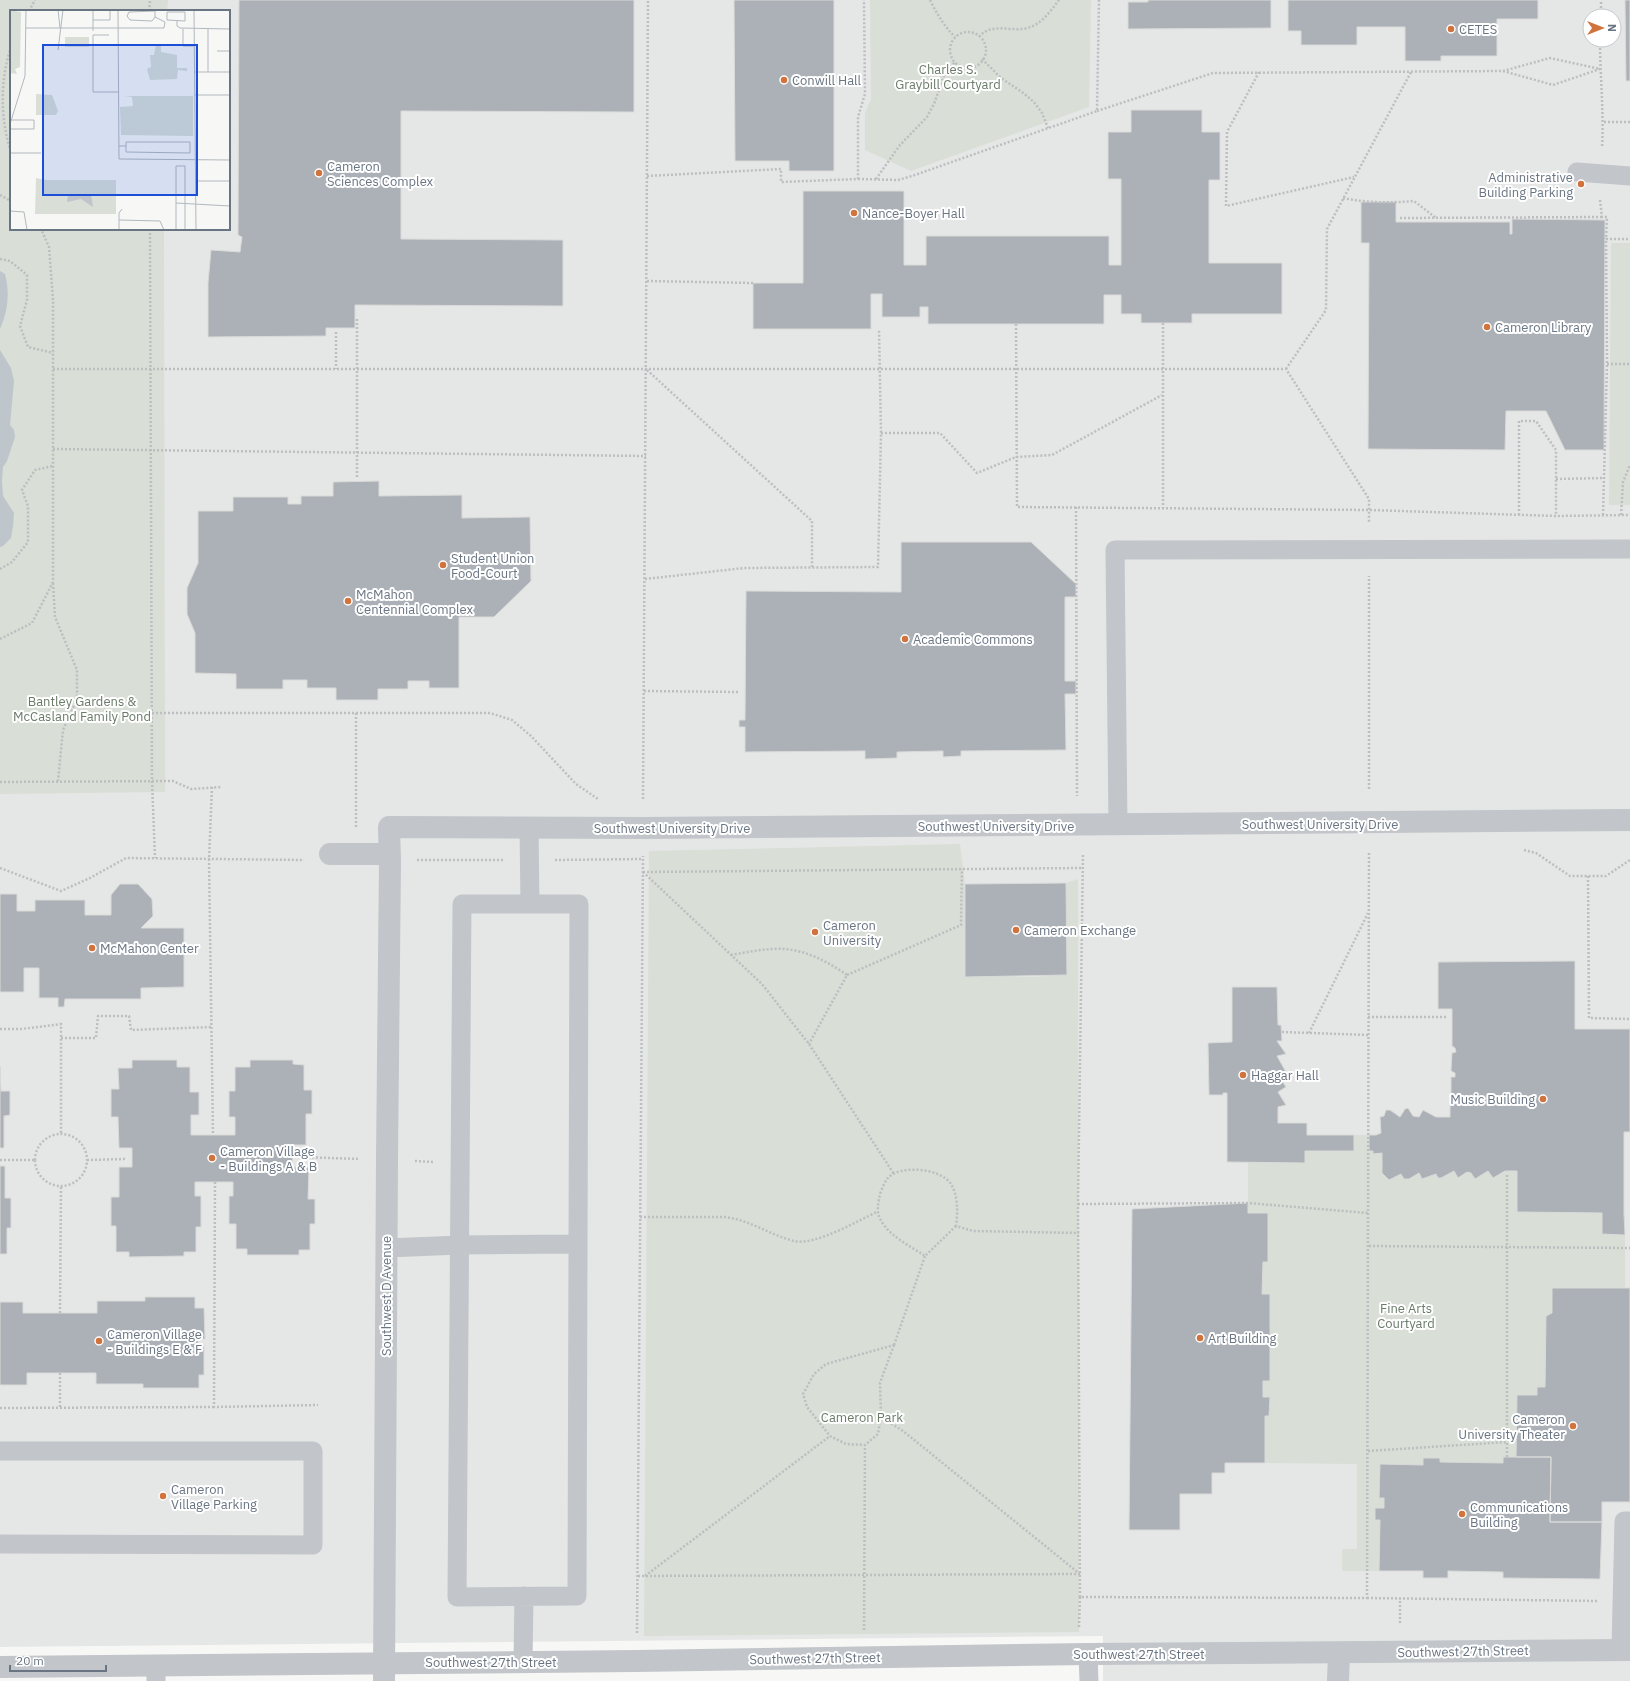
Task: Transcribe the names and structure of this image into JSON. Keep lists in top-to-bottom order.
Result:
{
  "streets": {
    "street": ["Southwest University Drive", "Southwest D Avenue", "Southwest 27th Street"]
  },
  "crossings": [
    ["Southwest University Drive", "Southwest D Avenue"],
    ["Southwest D Avenue", "Southwest 27th Street"]
  ],
  "parks": [
    "Charles S. Graybill Courtyard",
    "Bantley Gardens & McCasland Family Pond",
    "Fine Arts Courtyard",
    "Cameron Park"
  ],
  "places": [
    "CETES",
    "Conwill Hall",
    "Cameron Sciences Complex",
    "Administrative Building Parking",
    "Nance-Boyer Hall",
    "Cameron Library",
    "Student Union Food-Court",
    "McMahon Centennial Complex",
    "Academic Commons",
    "Cameron Exchange",
    "Cameron University",
    "McMahon Center",
    "Haggar Hall",
    "Music Building",
    "Cameron Village - Buildings A & B",
    "Art Building",
    "Cameron Village - Buildings E & F",
    "Cameron University Theater",
    "Cameron Village Parking",
    "Communications Building"
  ],
  "scale_bar": "20 m",
  "north": "right"
}
